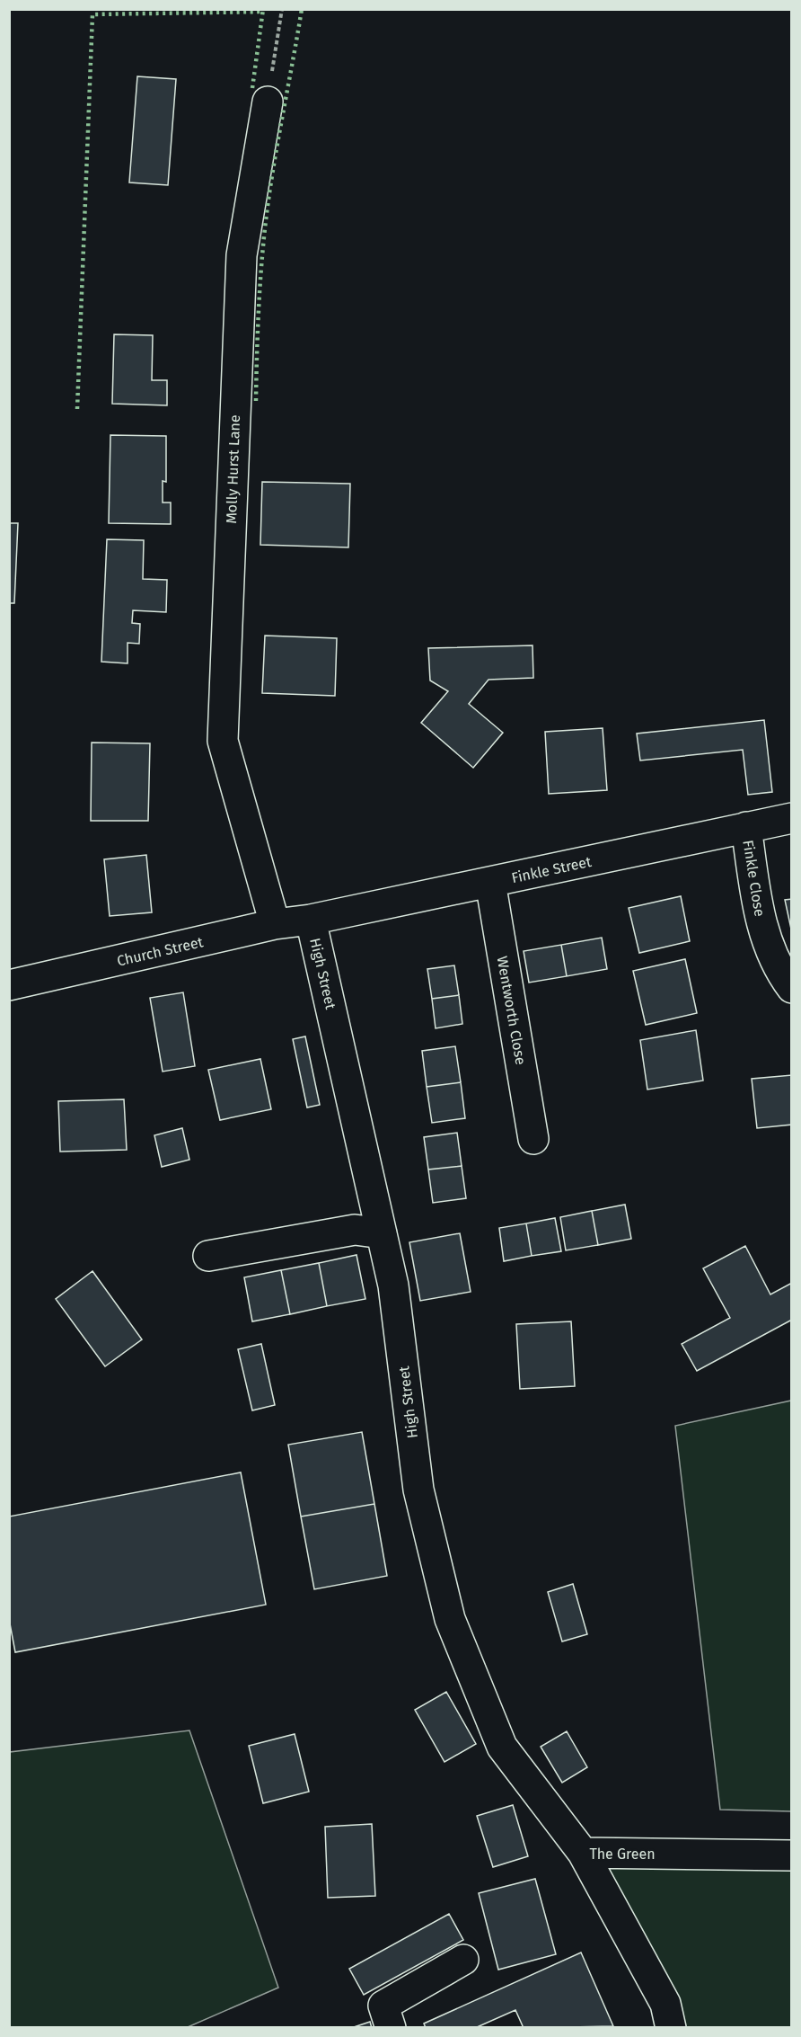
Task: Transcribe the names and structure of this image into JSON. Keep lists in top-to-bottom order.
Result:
{
  "streets": {
    "street": [
      "Molly Hurst Lane",
      "Finkle Street",
      "Finkle Close",
      "Church Street",
      "High Street",
      "Wentworth Close",
      "The Green"
    ]
  },
  "crossings": [
    ["Molly Hurst Lane", "Church Street"],
    ["Finkle Street", "Finkle Close"],
    ["Finkle Street", "Church Street"],
    ["Finkle Street", "High Street"],
    ["Finkle Street", "Wentworth Close"],
    ["Church Street", "High Street"],
    ["High Street", "The Green"]
  ]
}
